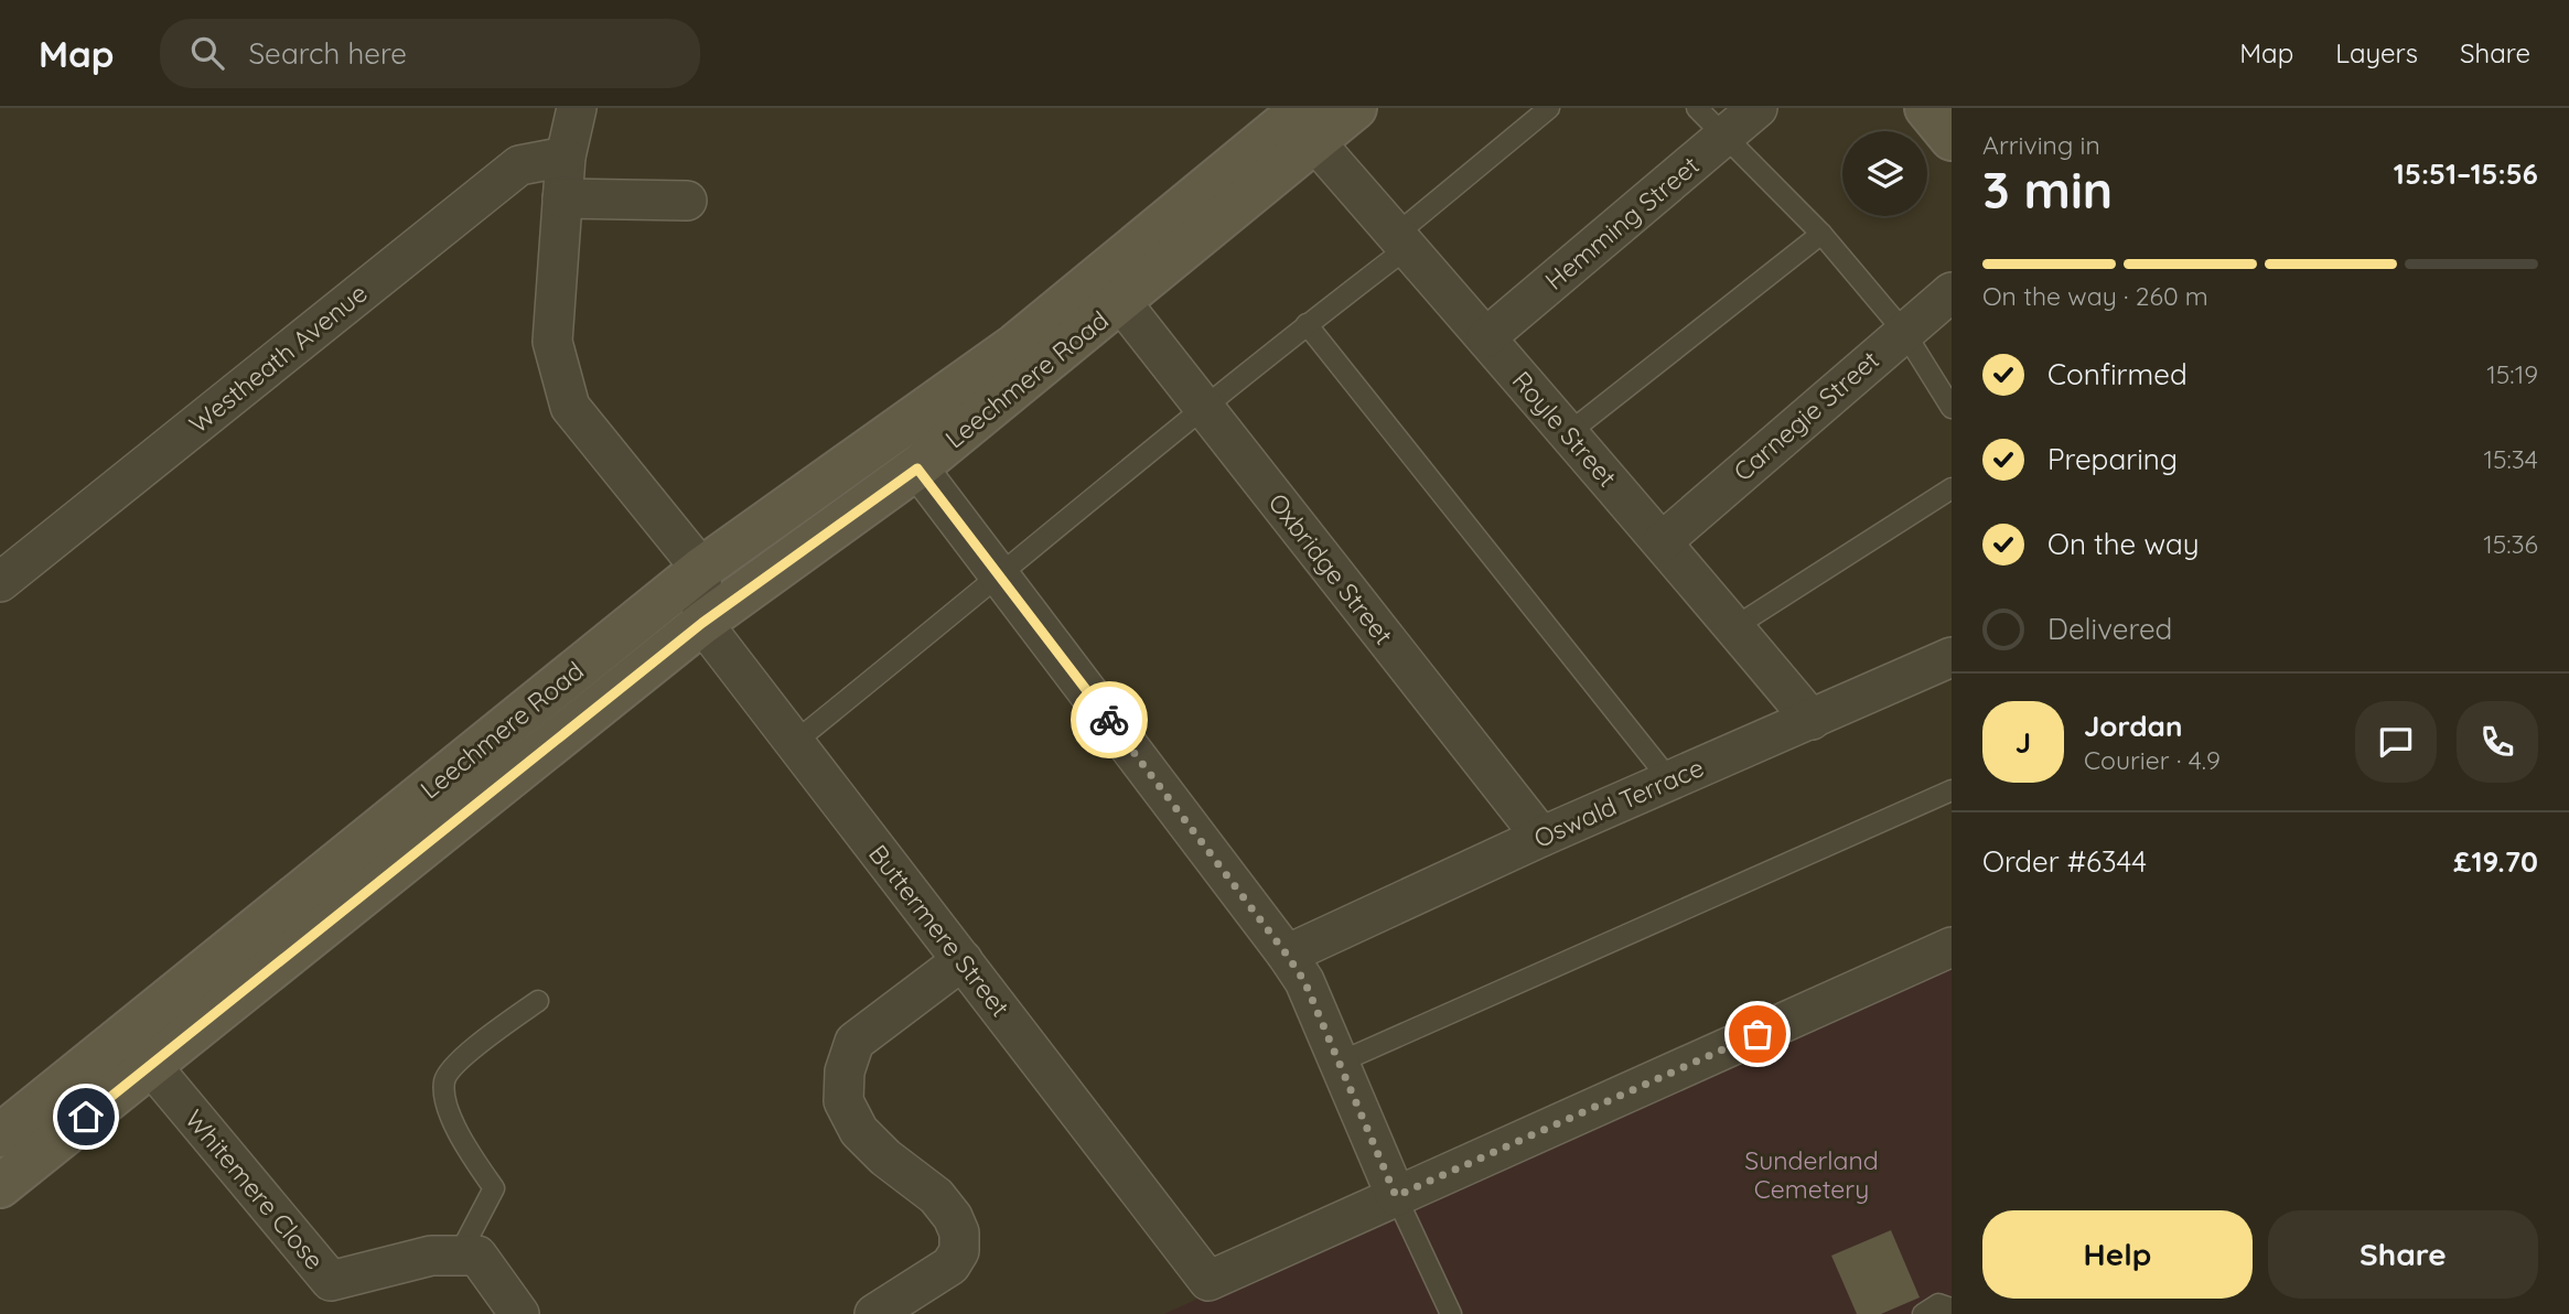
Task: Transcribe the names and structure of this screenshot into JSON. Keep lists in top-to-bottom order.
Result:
{
  "streets": {
    "street": [
      "Hemming Street",
      "Westheath Avenue",
      "Leechmere Road",
      "Carnegie Street",
      "Royle Street",
      "Oxbridge Street",
      "Oswald Terrace",
      "Buttermere Street",
      "Whitemere Close"
    ]
  },
  "crossings": [
    ["Hemming Street", "Royle Street"],
    ["Leechmere Road", "Royle Street"],
    ["Leechmere Road", "Oxbridge Street"],
    ["Leechmere Road", "Buttermere Street"],
    ["Leechmere Road", "Whitemere Close"],
    ["Carnegie Street", "Royle Street"],
    ["Royle Street", "Oswald Terrace"],
    ["Oxbridge Street", "Oswald Terrace"]
  ],
  "parks": ["Sunderland Cemetery"],
  "page": {
    "header": "Map",
    "search": "Search here",
    "nav": ["Map", "Layers", "Share"],
    "heading": ["3 min", "Arriving in", "15:51–15:56"],
    "panel": [
      "Jordan",
      "Courier · 4.9",
      "Order #6344",
      "£19.70"
    ],
    "bar": "On the way · 260 m",
    "list": [
      ["Confirmed", "15:19"],
      ["Preparing", "15:34"],
      ["On the way", "15:36"],
      "Delivered"
    ],
    "round": "J",
    "buttons": ["Help", "Share"]
  }
}
